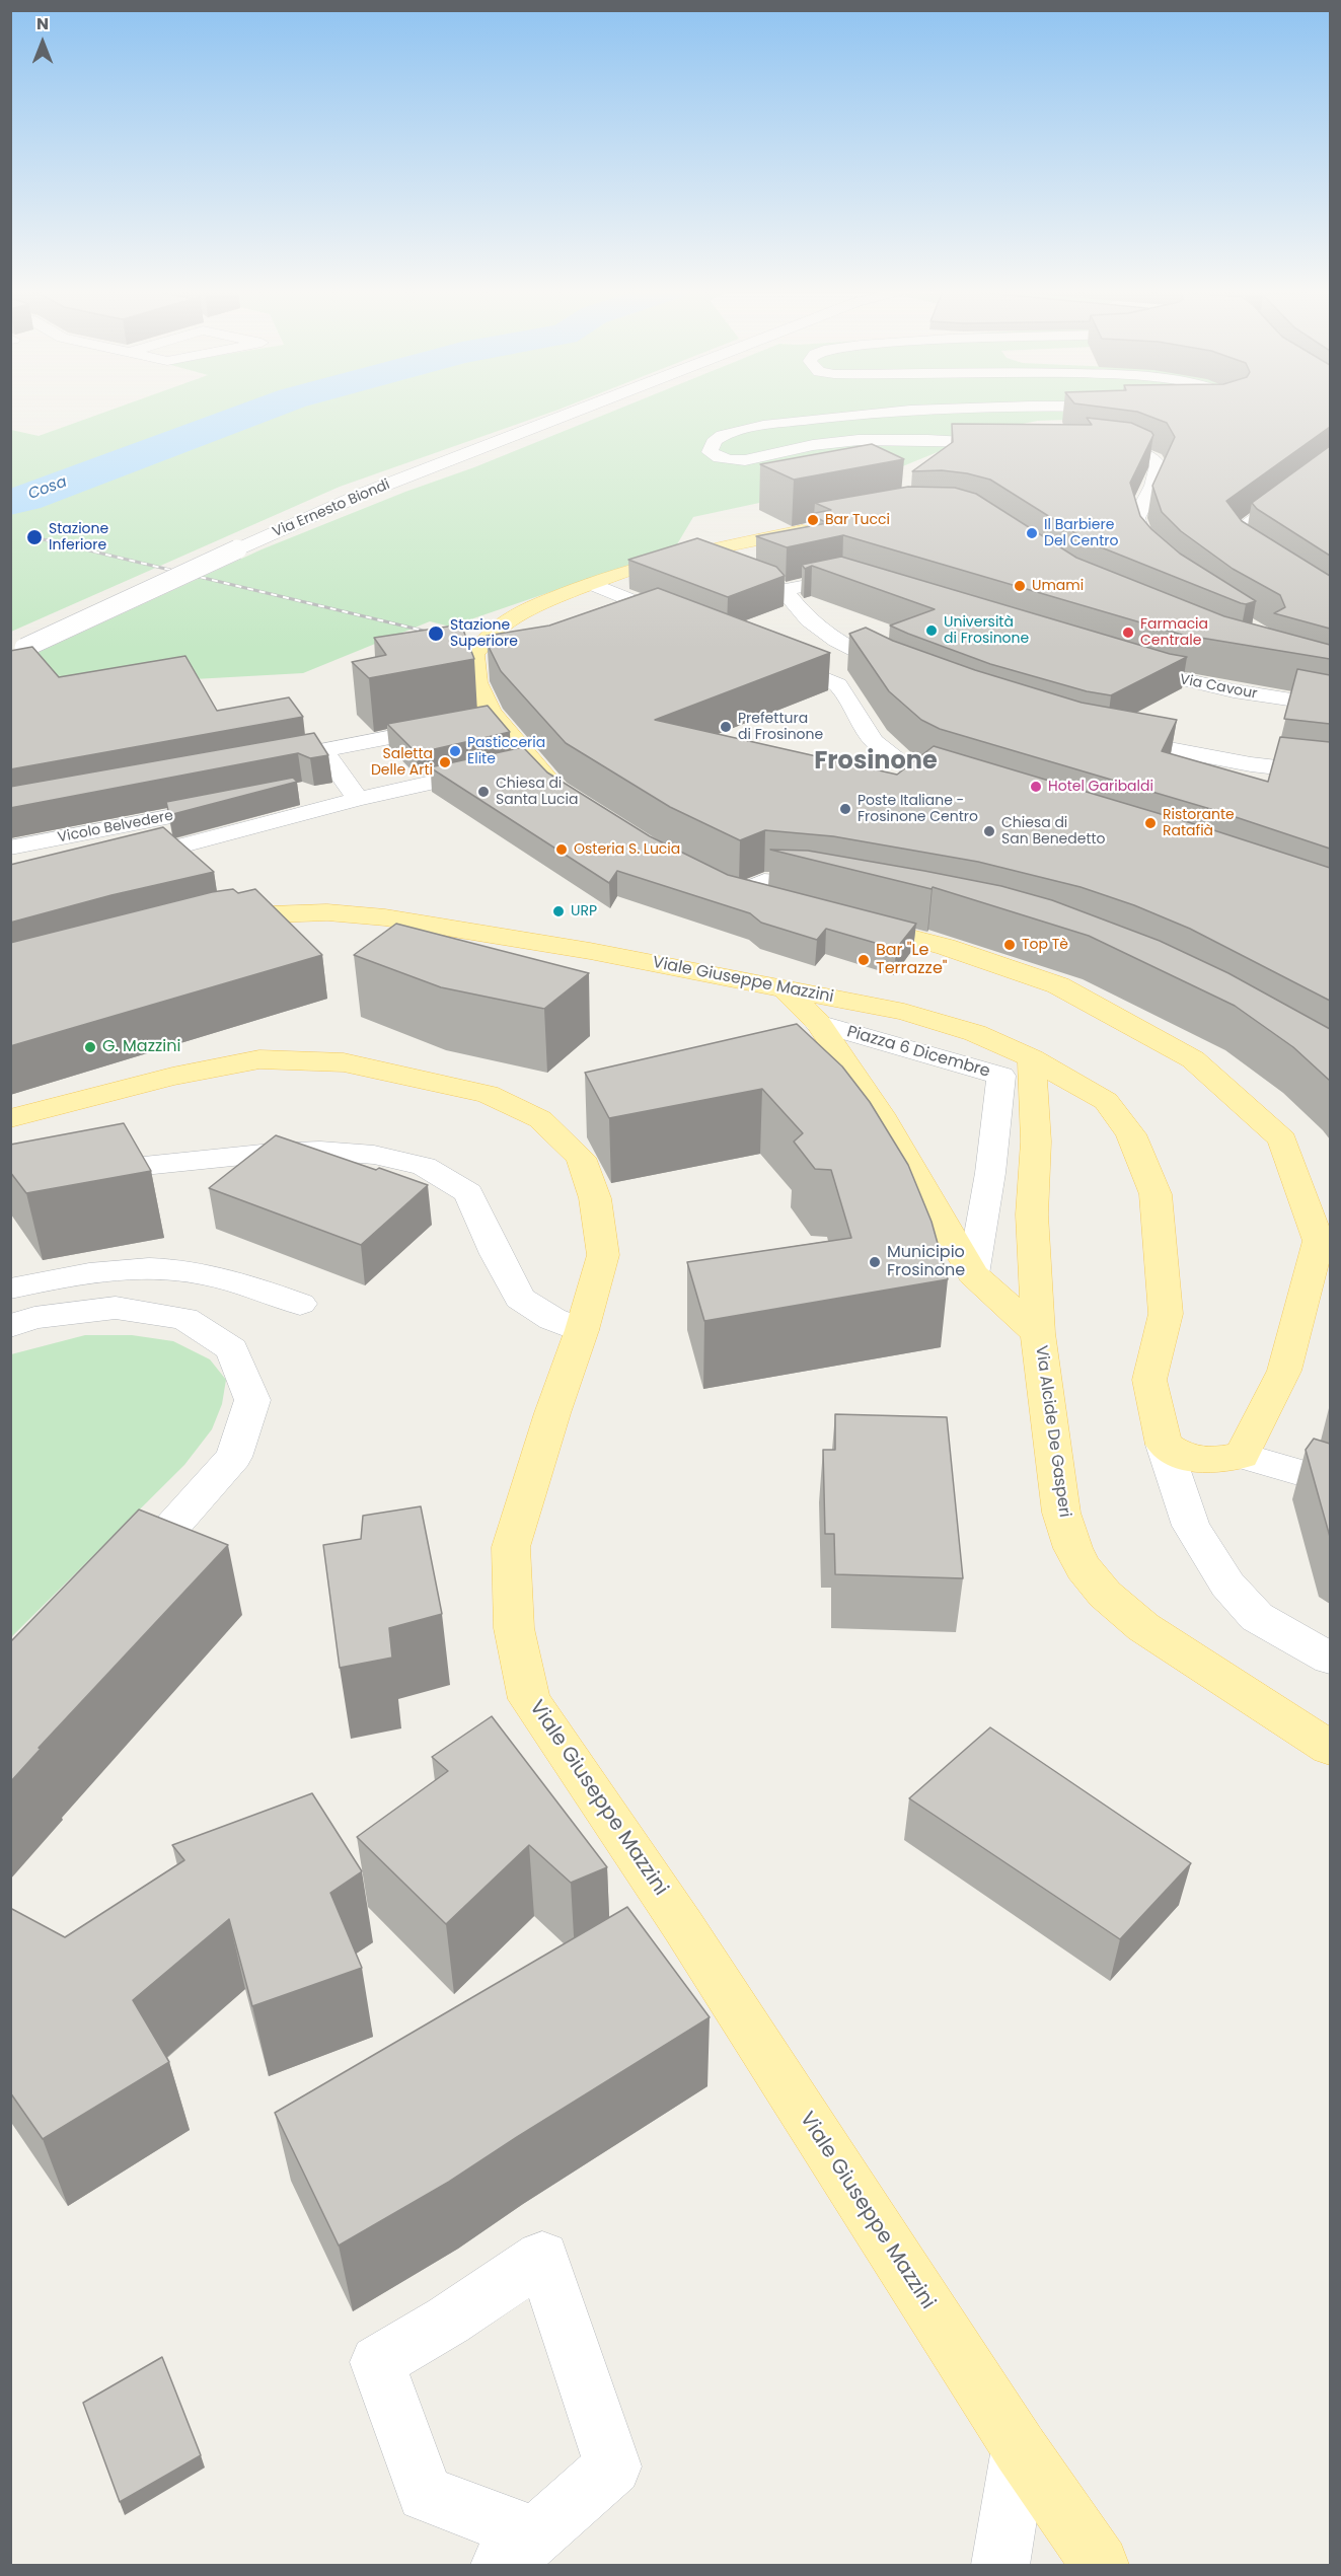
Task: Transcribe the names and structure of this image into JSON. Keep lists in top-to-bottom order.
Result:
{
  "streets": {
    "main road": ["Viale Giuseppe Mazzini", "Piazza 6 Dicembre", "Via Alcide De Gasperi"],
    "street": ["Via Ernesto Biondi", "Via Cavour", "Vicolo Belvedere"]
  },
  "crossings": [
    ["Viale Giuseppe Mazzini", "Piazza 6 Dicembre"],
    ["Viale Giuseppe Mazzini", "Via Alcide De Gasperi"],
    ["Piazza 6 Dicembre", "Via Alcide De Gasperi"]
  ],
  "districts": ["Frosinone"],
  "water": ["Cosa"],
  "places": [
    "Bar Tucci",
    "Il Barbiere Del Centro",
    "Stazione Inferiore",
    "Umami",
    "Università di Frosinone",
    "Farmacia Centrale",
    "Stazione Superiore",
    "Prefettura di Frosinone",
    "Pasticceria Elite",
    "Saletta Delle Arti",
    "Hotel Garibaldi",
    "Chiesa di Santa Lucia",
    "Poste Italiane - Frosinone Centro",
    "Ristorante Ratafià",
    "Chiesa di San Benedetto",
    "Osteria S. Lucia",
    "URP",
    "Top Tè",
    "Bar \"Le Terrazze\"",
    "G. Mazzini",
    "Municipio Frosinone"
  ],
  "north": "top"
}
